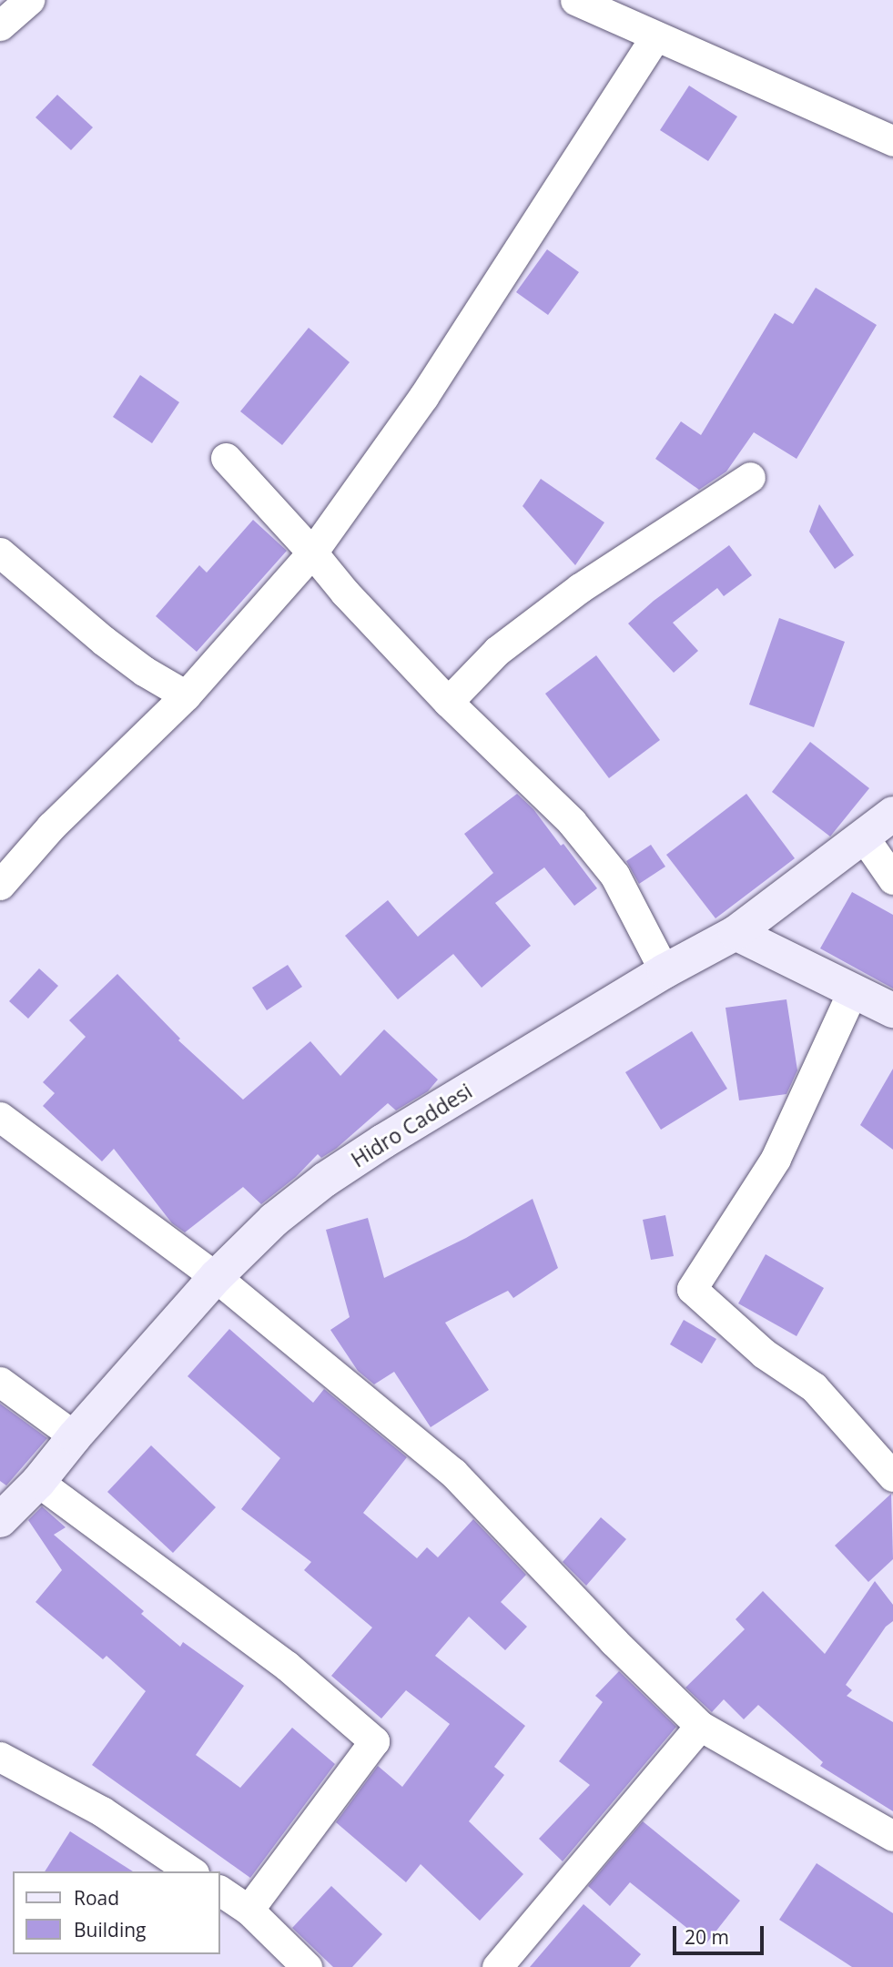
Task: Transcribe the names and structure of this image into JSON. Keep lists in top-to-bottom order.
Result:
{
  "streets": {
    "street": ["Hidro Caddesi"]
  },
  "legend": ["Road", "Building"],
  "scale_bar": "20 m"
}
